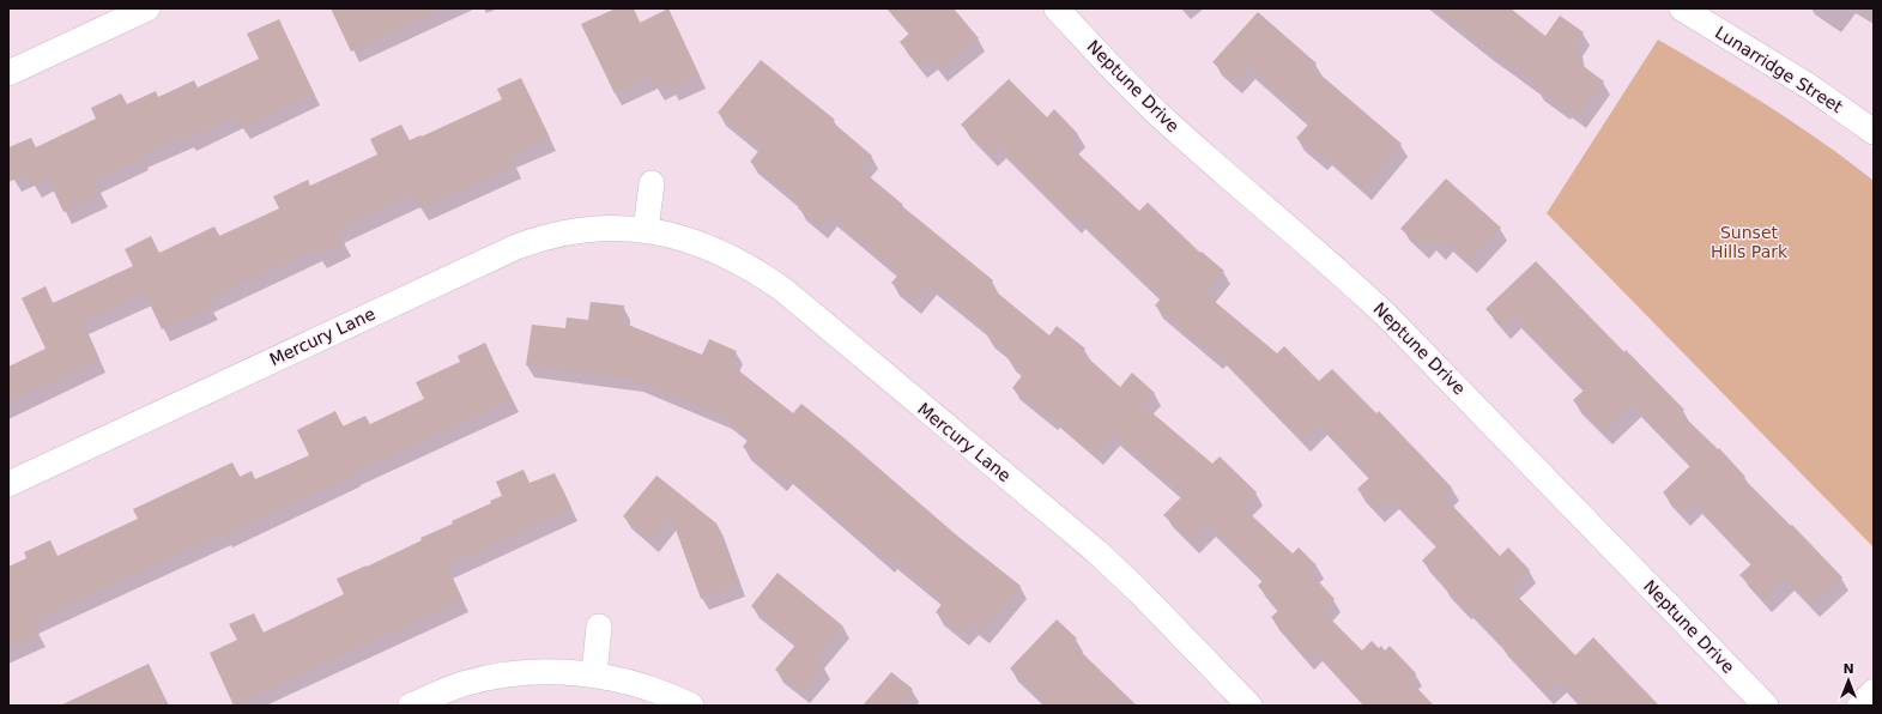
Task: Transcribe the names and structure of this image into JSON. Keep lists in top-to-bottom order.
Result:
{
  "streets": {
    "street": ["Lunarridge Street", "Neptune Drive", "Mercury Lane"]
  },
  "parks": ["Sunset Hills Park"],
  "north": "top"
}
